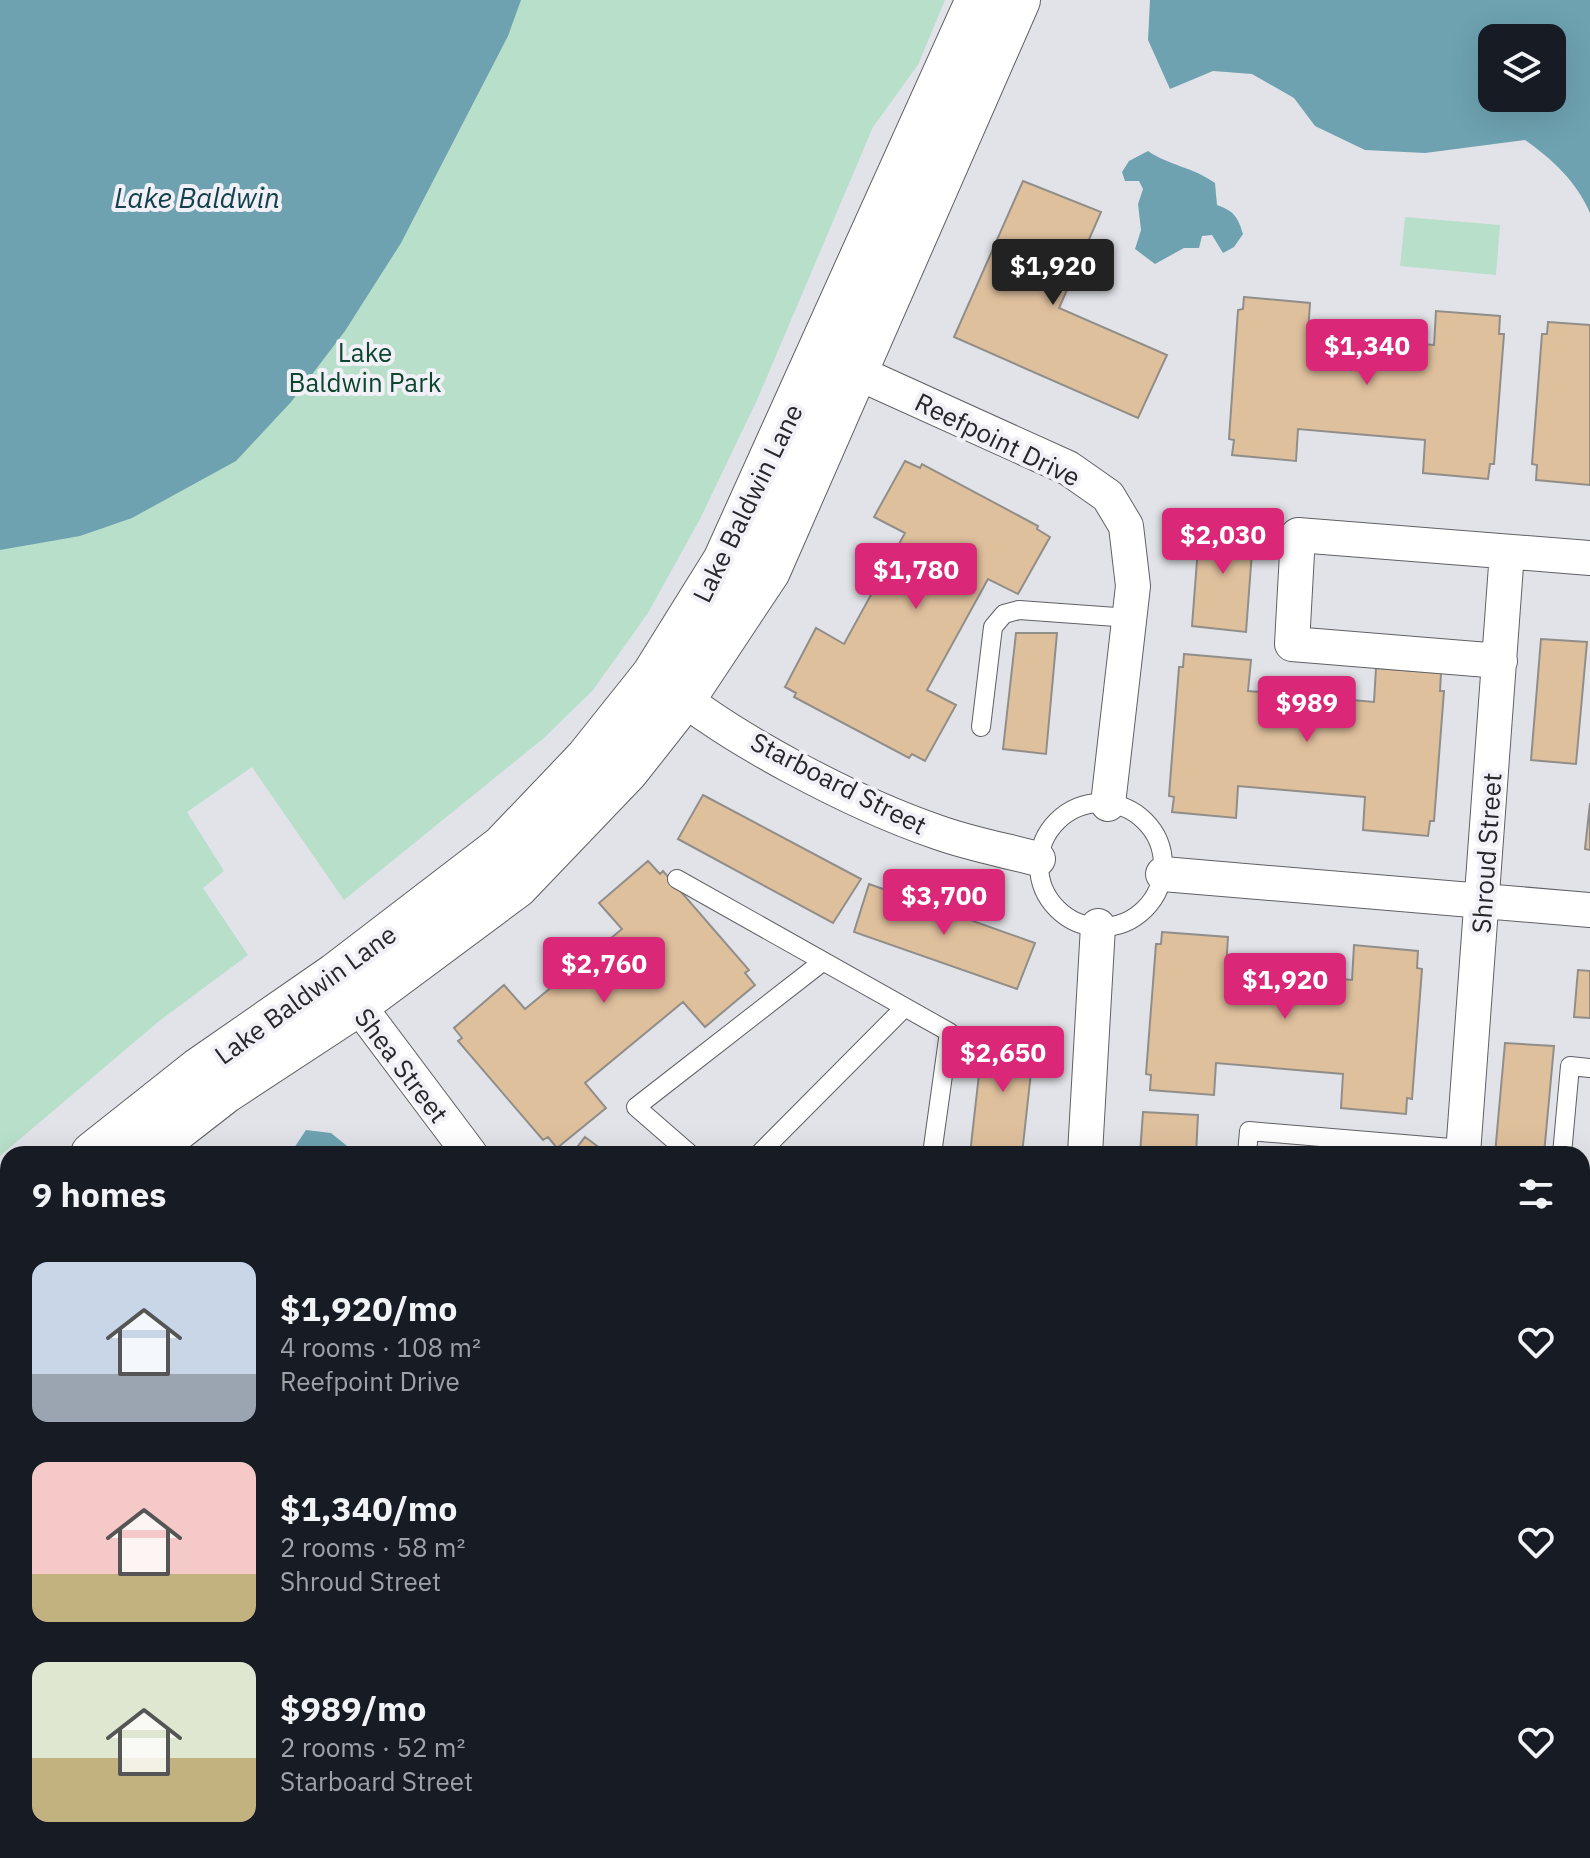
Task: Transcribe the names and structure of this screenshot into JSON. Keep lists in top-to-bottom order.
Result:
{
  "streets": {
    "street": [
      "Reefpoint Drive",
      "Lake Baldwin Lane",
      "Starboard Street",
      "Shroud Street",
      "Shea Street"
    ]
  },
  "crossings": [
    ["Reefpoint Drive", "Lake Baldwin Lane"],
    ["Reefpoint Drive", "Starboard Street"],
    ["Lake Baldwin Lane", "Starboard Street"],
    ["Lake Baldwin Lane", "Shea Street"]
  ],
  "water": ["Lake Baldwin"],
  "parks": ["Lake Baldwin Park"],
  "page": {
    "price": [
      "$1,920",
      "$1,340",
      "$2,030",
      "$1,780",
      "$989",
      "$3,700",
      "$2,760",
      "$1,920",
      "$2,650"
    ],
    "heading": "9 homes",
    "list": [
      {
        "name": "$1,920/mo",
        "note": "4 rooms · 108 m² · Reefpoint Drive"
      },
      {
        "name": "$1,340/mo",
        "note": "2 rooms · 58 m² · Shroud Street"
      },
      {
        "name": "$989/mo",
        "note": "2 rooms · 52 m² · Starboard Street"
      }
    ]
  }
}
